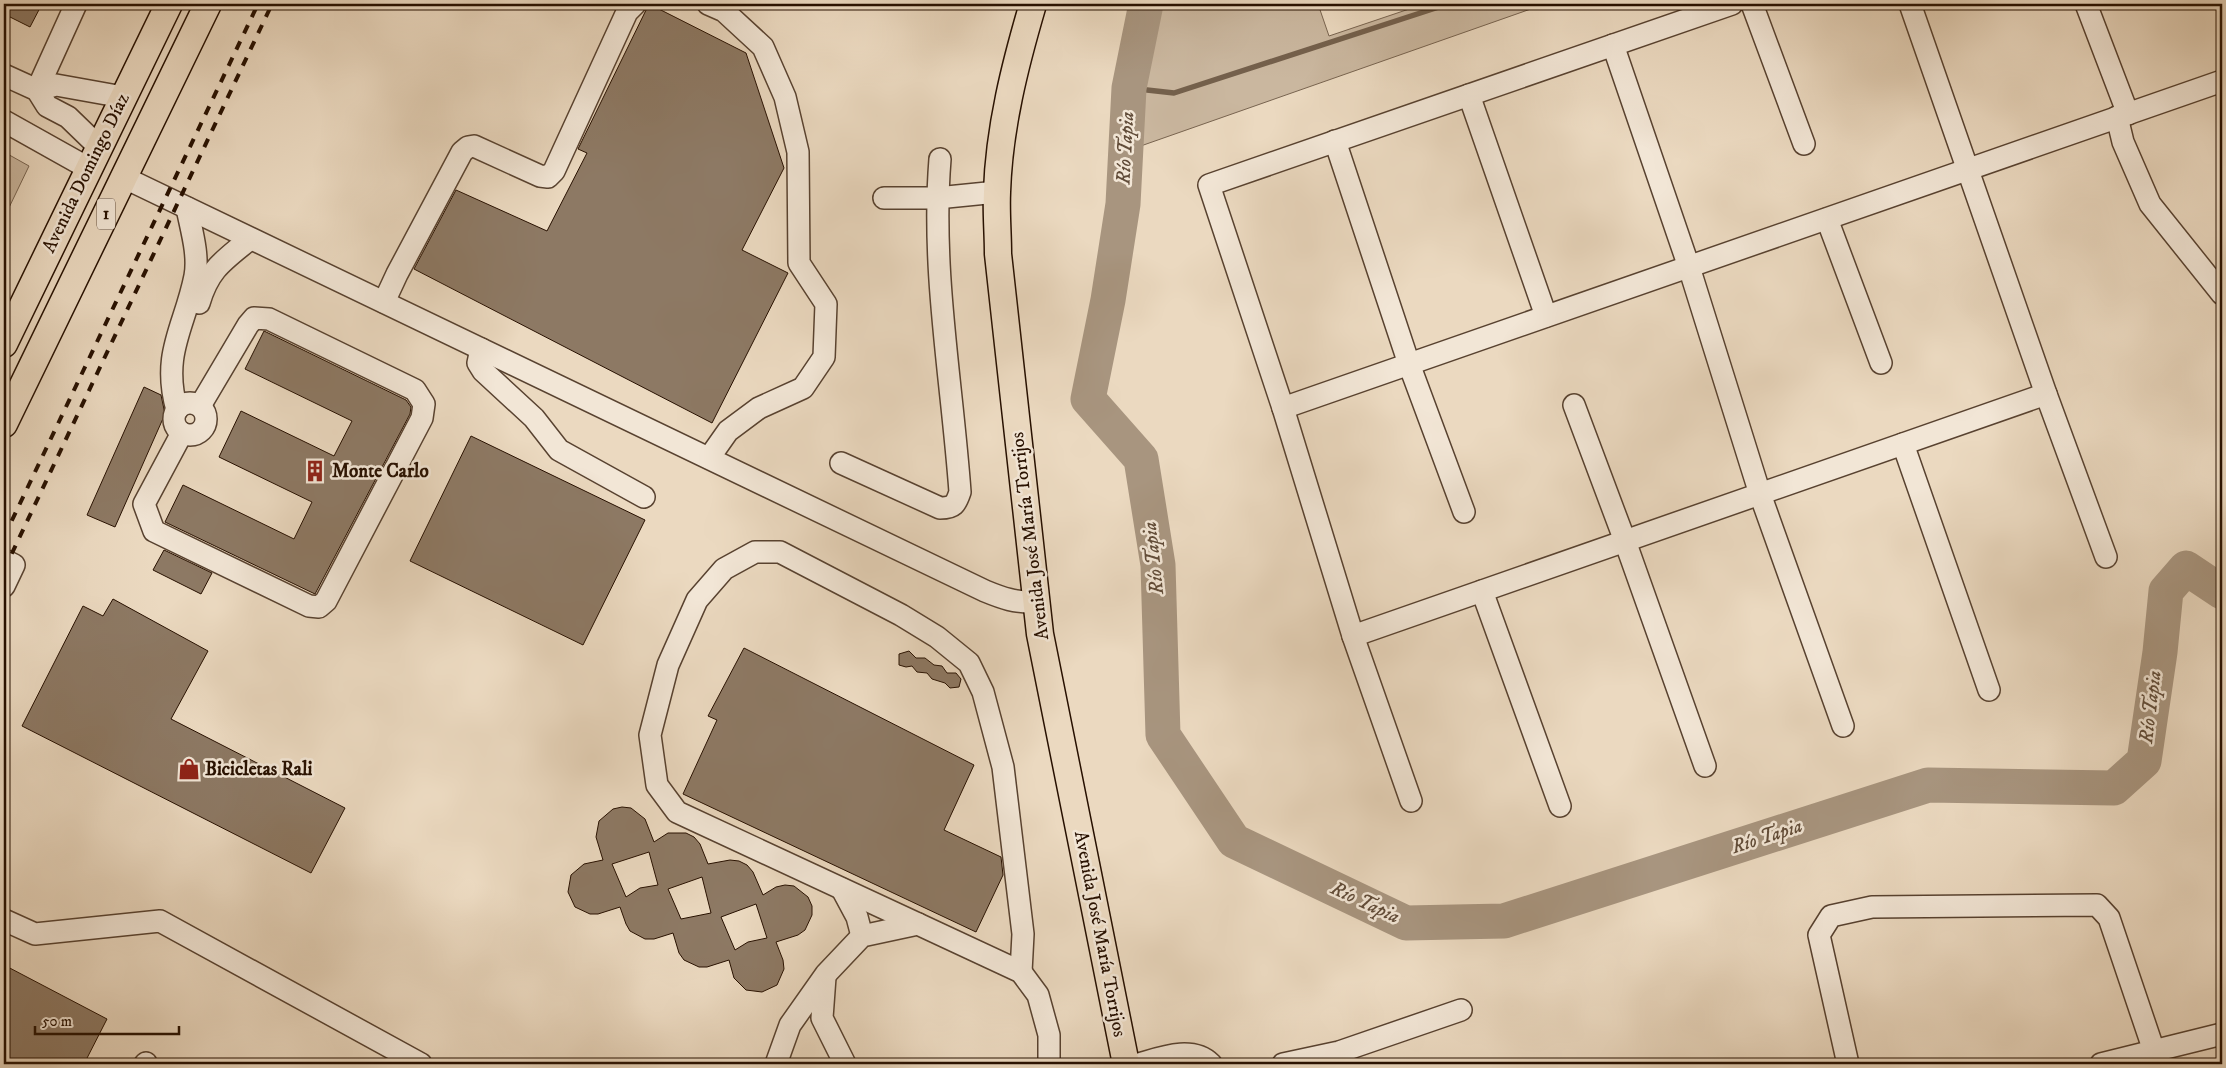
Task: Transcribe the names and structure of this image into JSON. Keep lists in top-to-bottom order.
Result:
{
  "streets": {
    "main road": ["Avenida Domingo Díaz", "1", "Avenida José María Torrijos"]
  },
  "water": ["Río Tapia"],
  "places": {
    "building": ["Monte Carlo"],
    "shop": ["Bicicletas Rali"]
  },
  "scale_bar": "50 m"
}
